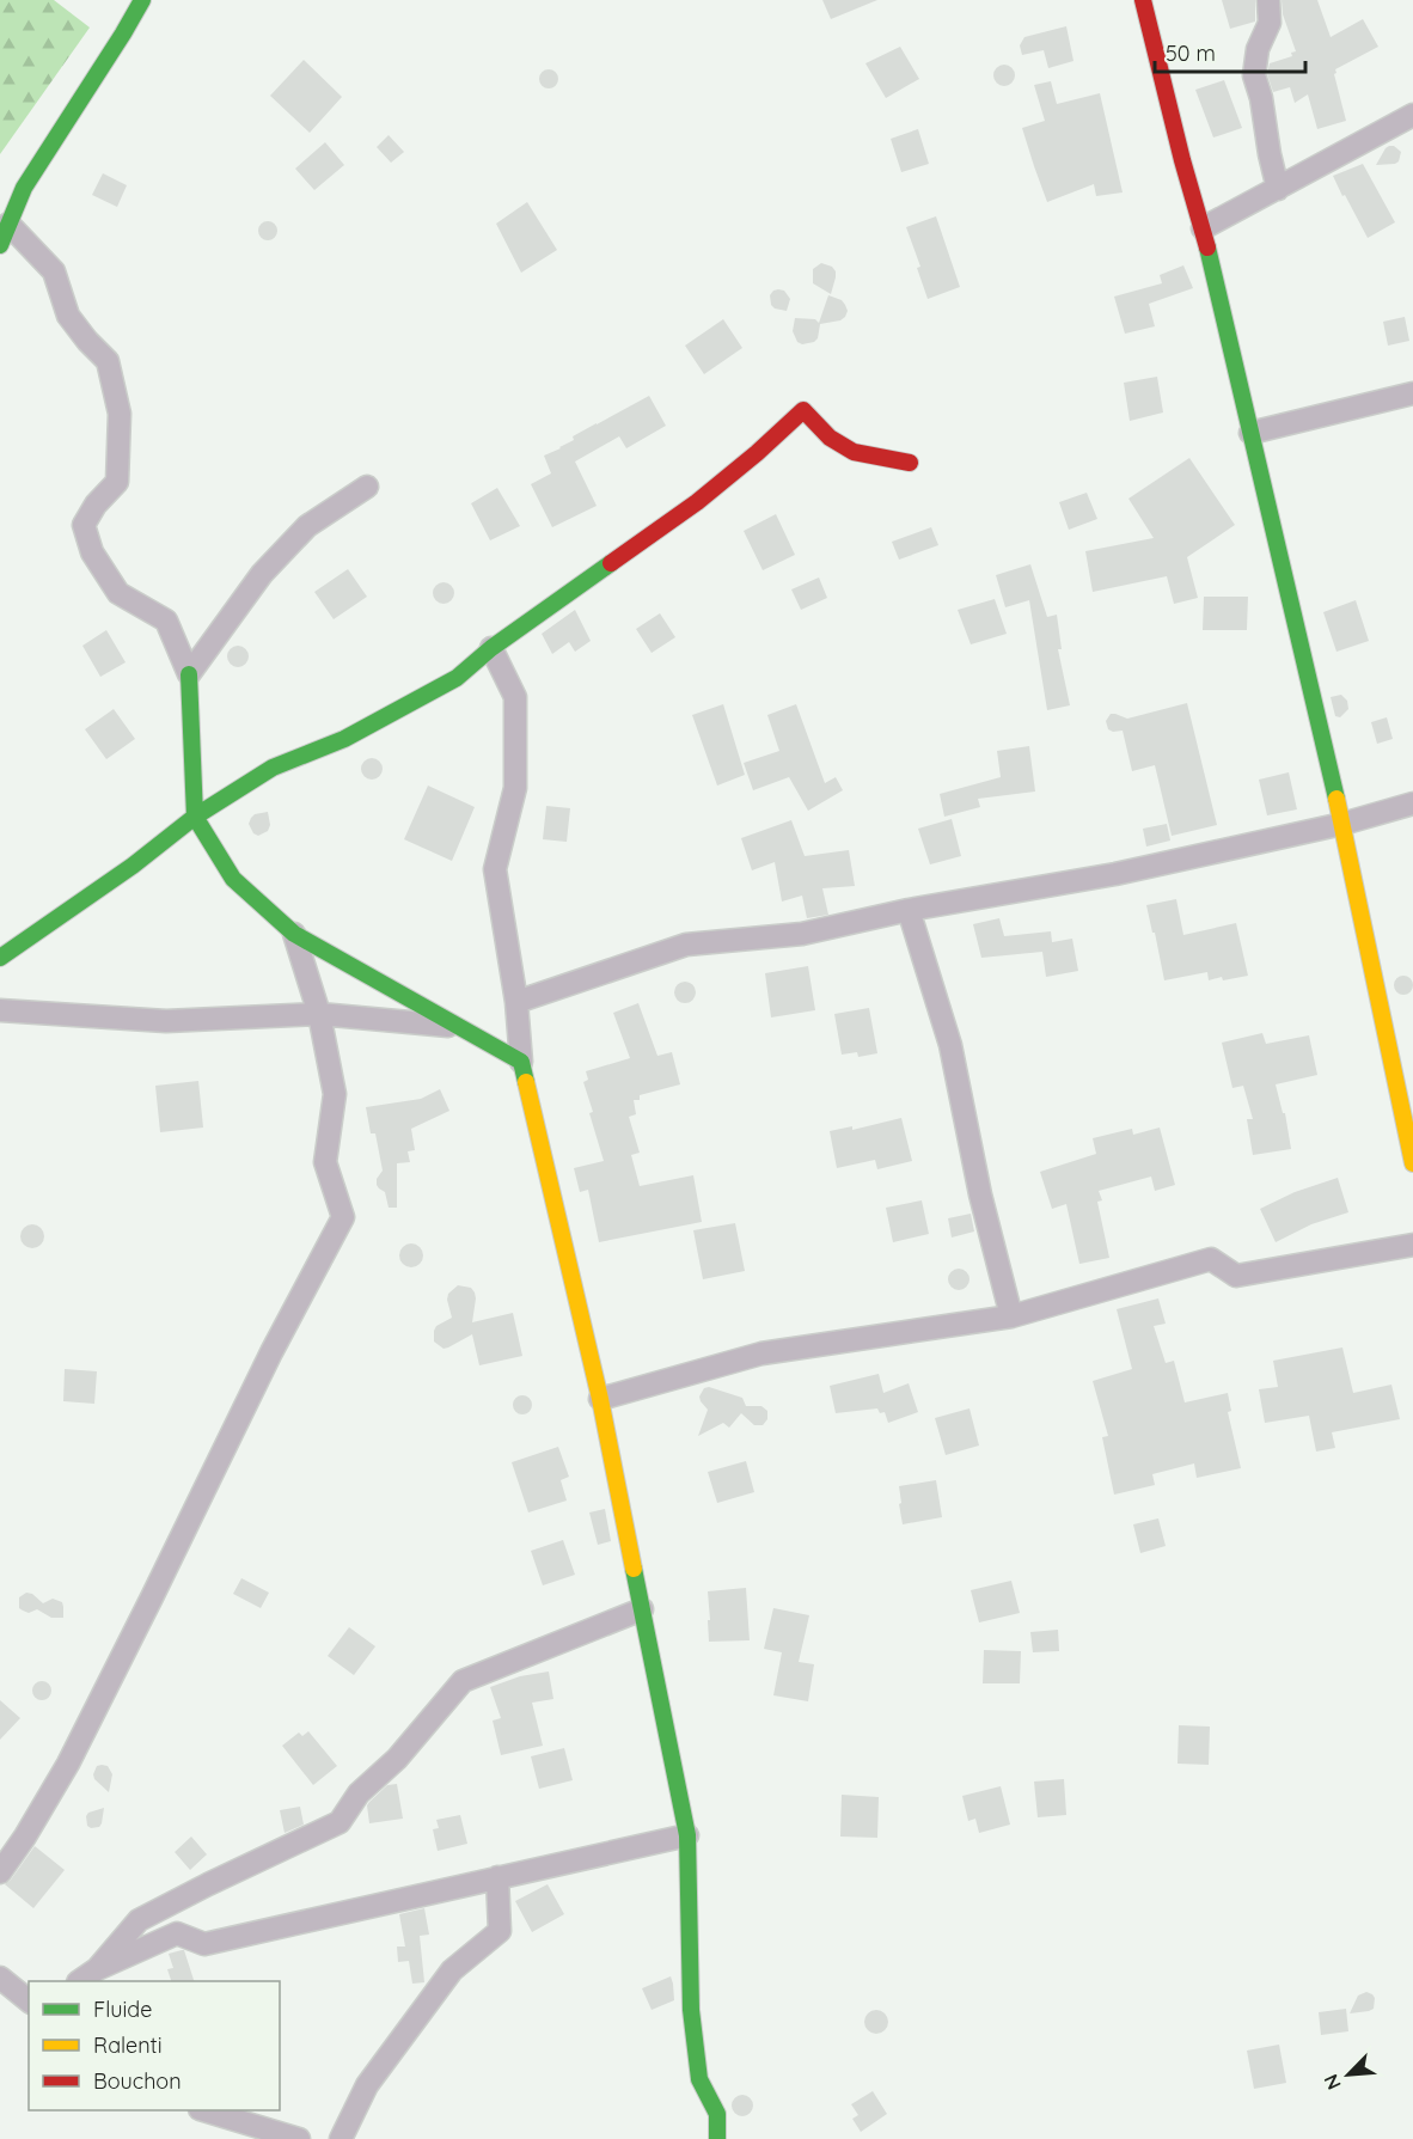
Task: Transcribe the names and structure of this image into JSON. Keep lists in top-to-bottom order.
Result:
{
  "legend": ["Fluide", "Ralenti", "Bouchon"],
  "scale_bar": "50 m",
  "north": "bottom left"
}
